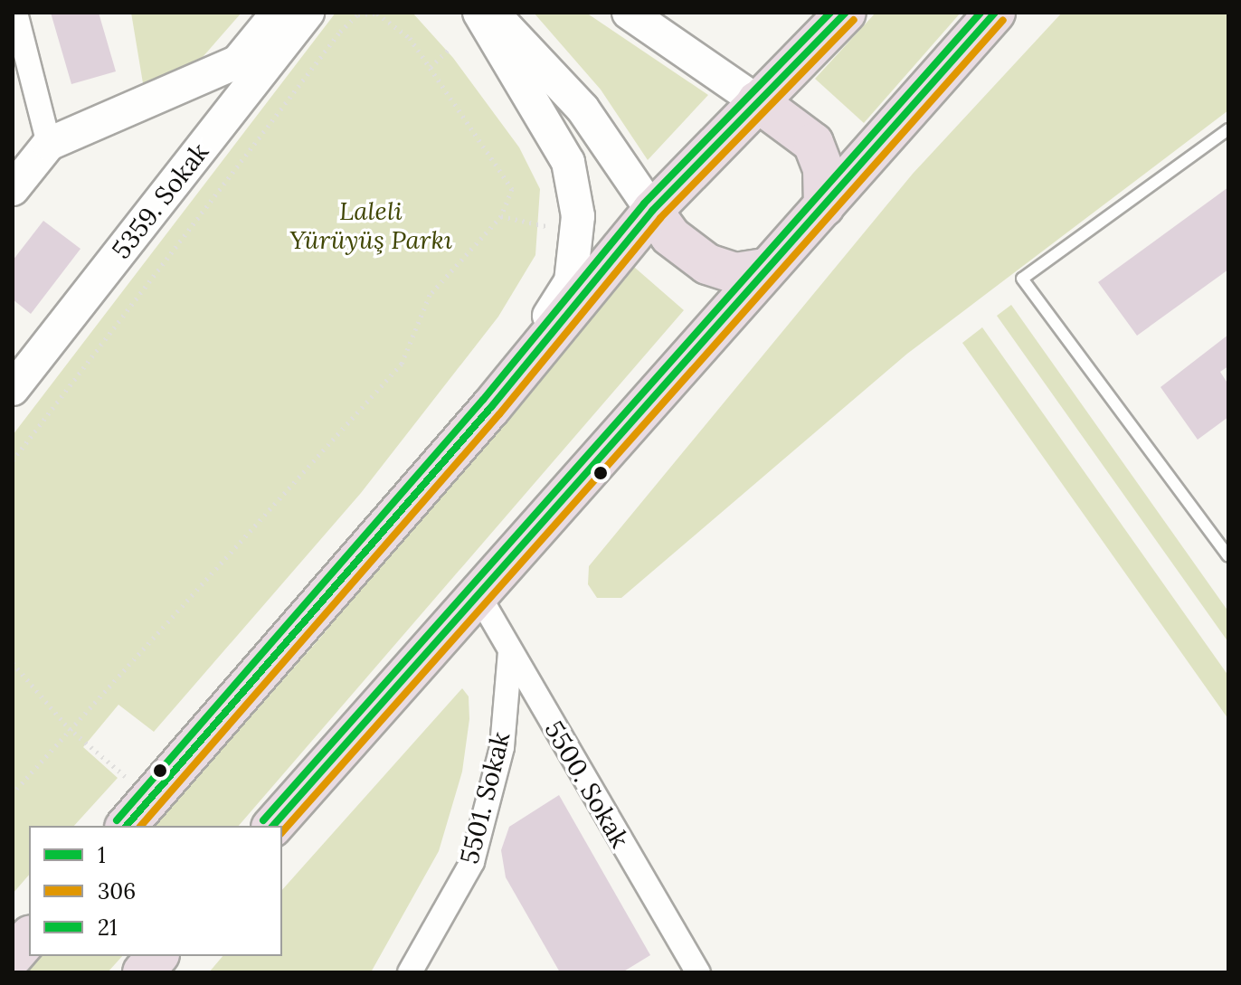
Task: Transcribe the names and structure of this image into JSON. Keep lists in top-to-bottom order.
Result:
{
  "streets": {
    "street": ["5359. Sokak", "5500. Sokak", "5501. Sokak"]
  },
  "crossings": [
    ["5500. Sokak", "5501. Sokak"]
  ],
  "parks": ["Laleli Yürüyüş Parkı"],
  "lines": ["transit line 1", "transit line 21", "transit line 306"],
  "legend": ["1", "306", "21"]
}
